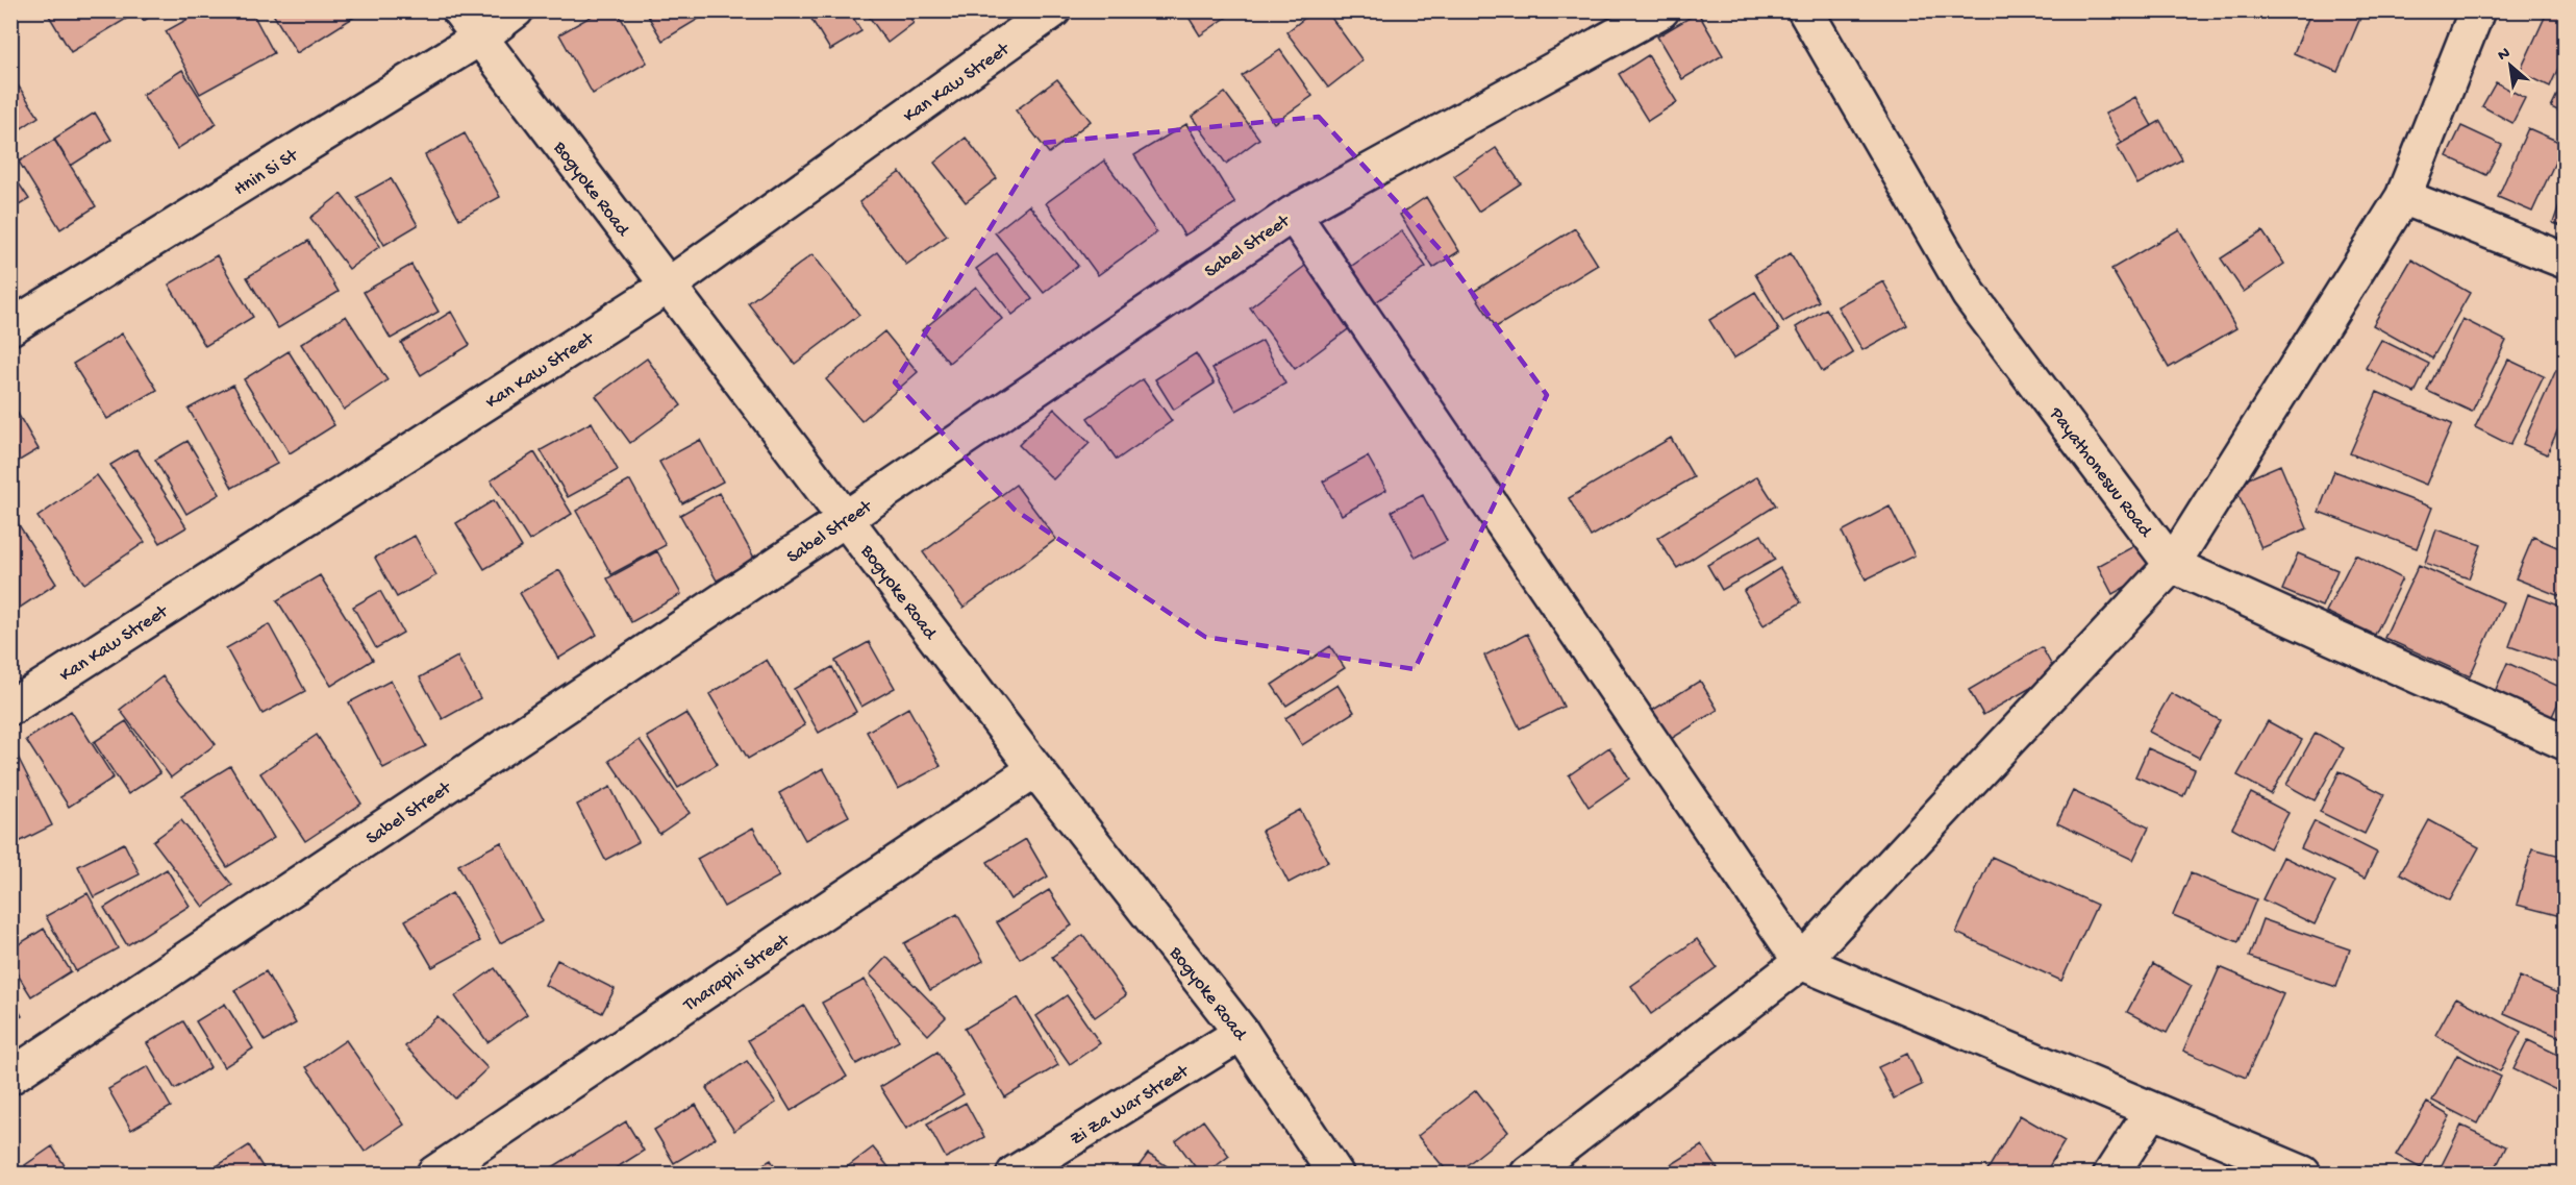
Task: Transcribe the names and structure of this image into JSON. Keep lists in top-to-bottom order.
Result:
{
  "streets": {
    "street": [
      "Kan Kaw Street",
      "Hnin Si St",
      "Bogyoke Road",
      "Sabel Street",
      "Payathonesuu Road",
      "Tharaphi Street",
      "Zi Za War Street"
    ]
  },
  "crossings": [
    ["Kan Kaw Street", "Bogyoke Road"],
    ["Hnin Si St", "Bogyoke Road"],
    ["Bogyoke Road", "Sabel Street"],
    ["Bogyoke Road", "Tharaphi Street"],
    ["Bogyoke Road", "Zi Za War Street"]
  ],
  "north": "top left"
}
